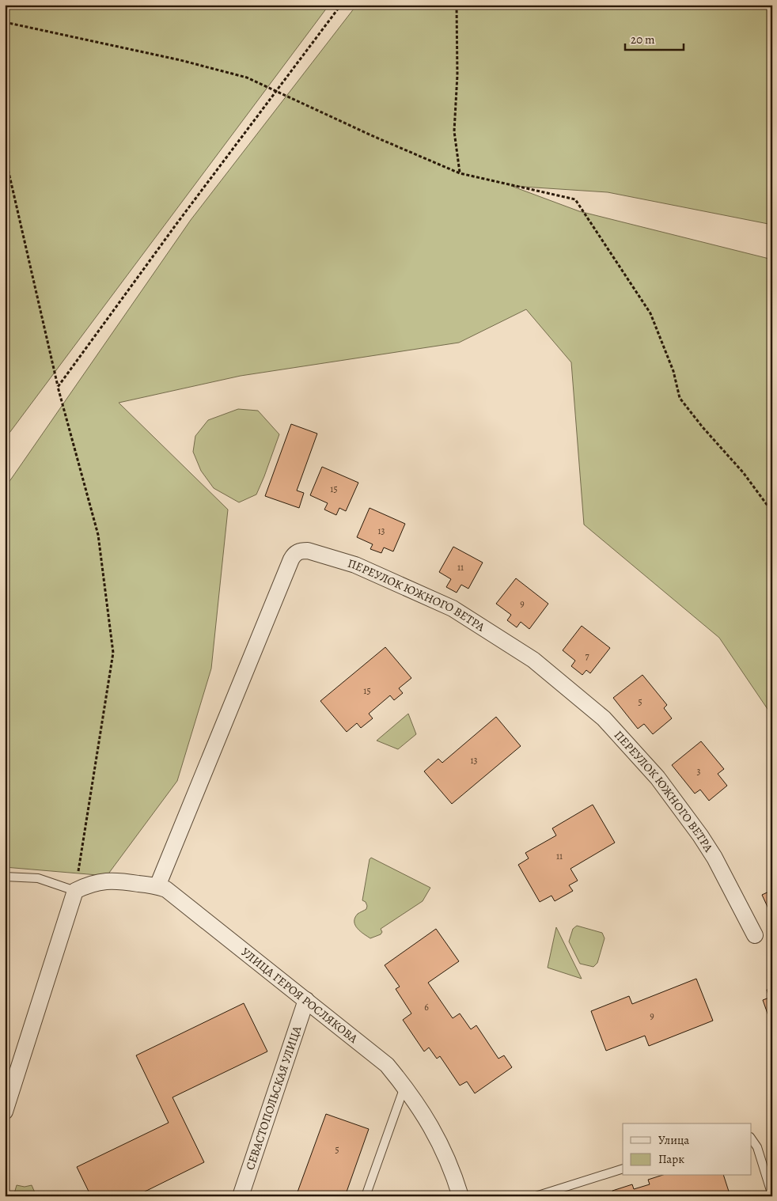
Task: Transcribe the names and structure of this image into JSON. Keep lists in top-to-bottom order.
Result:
{
  "streets": {
    "street": ["ПЕРЕУЛОК ЮЖНОГО ВЕТРА", "УЛИЦА ГЕРОЯ РОСЛЯКОВА", "СЕВАСТОПОЛЬСКАЯ УЛИЦА"]
  },
  "crossings": [
    ["ПЕРЕУЛОК ЮЖНОГО ВЕТРА", "УЛИЦА ГЕРОЯ РОСЛЯКОВА"],
    ["УЛИЦА ГЕРОЯ РОСЛЯКОВА", "СЕВАСТОПОЛЬСКАЯ УЛИЦА"]
  ],
  "house_numbers": [
    "15",
    "13",
    "11",
    "9",
    "7",
    "15",
    "5",
    "13",
    "3",
    "11",
    "6",
    "9",
    "5"
  ],
  "legend": ["Улица", "Парк"],
  "scale_bar": "20 m"
}
